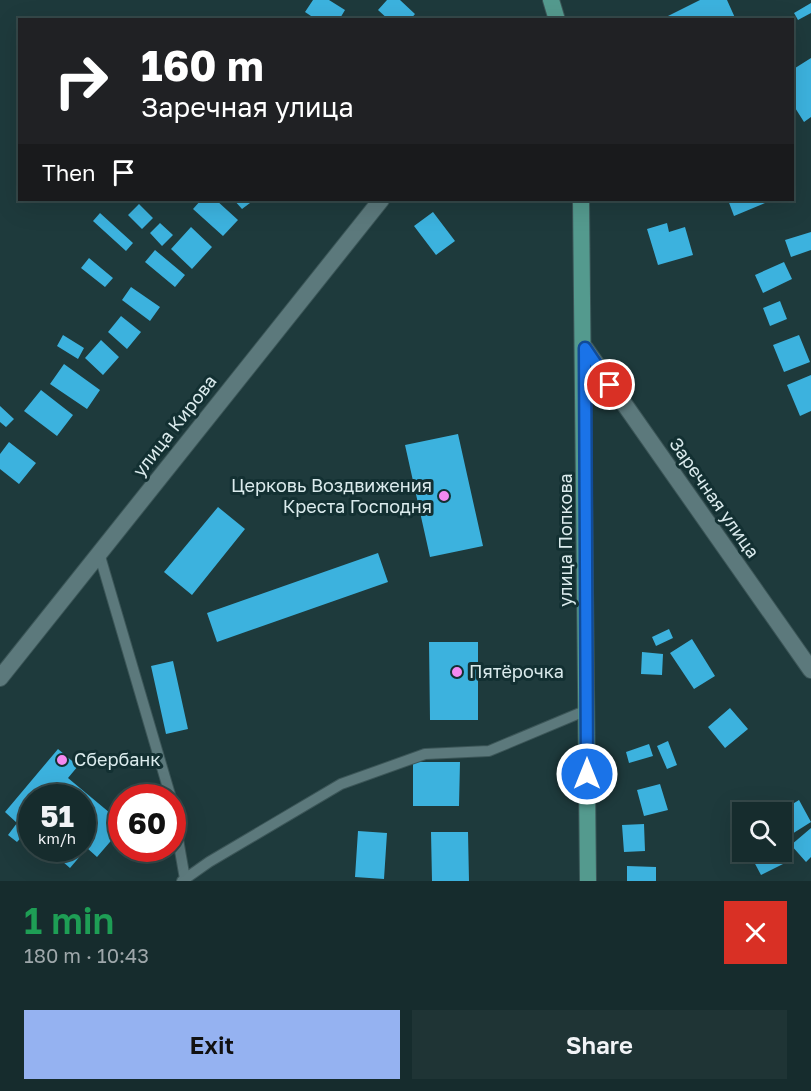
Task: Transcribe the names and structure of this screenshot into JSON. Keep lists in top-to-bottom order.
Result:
{
  "streets": {
    "main road": ["улица Попкова"],
    "street": ["улица Кирова", "Заречная улица"]
  },
  "crossings": [
    ["Заречная улица", "улица Попкова"]
  ],
  "places": ["Церковь Воздвижения Креста Господня", "Пятёрочка", "Сбербанк"],
  "page": {
    "turn": ["160 m", "Заречная улица"],
    "then": "Then",
    "speed": "51 km/h",
    "limit": "60",
    "heading": ["1 min", "180 m · 10:43"],
    "buttons": ["Exit", "Share"]
  }
}
